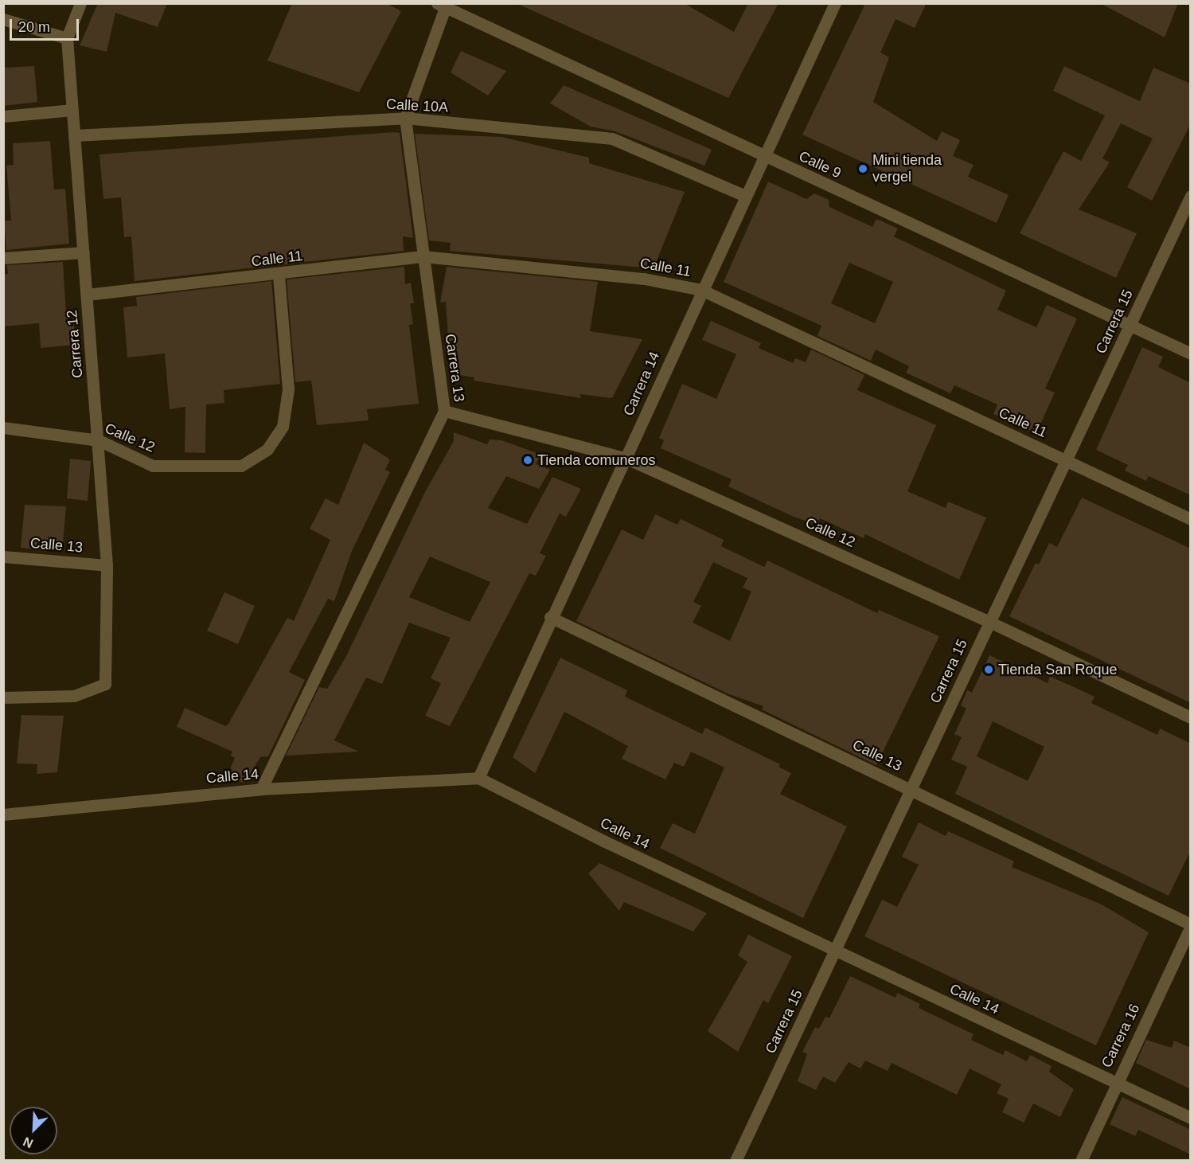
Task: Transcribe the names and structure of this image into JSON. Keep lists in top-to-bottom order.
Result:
{
  "streets": {
    "street": [
      "Calle 10A",
      "Calle 9",
      "Calle 11",
      "Carrera 15",
      "Carrera 12",
      "Carrera 13",
      "Carrera 14",
      "Calle 12",
      "Calle 13",
      "Calle 14",
      "Carrera 16"
    ]
  },
  "crossings": [
    ["Calle 10A", "Carrera 12"],
    ["Calle 10A", "Carrera 13"],
    ["Calle 10A", "Carrera 14"],
    ["Calle 9", "Carrera 15"],
    ["Calle 9", "Carrera 13"],
    ["Calle 9", "Carrera 14"],
    ["Calle 11", "Carrera 15"],
    ["Calle 11", "Carrera 12"],
    ["Calle 11", "Carrera 13"],
    ["Calle 11", "Carrera 14"],
    ["Calle 11", "Calle 12"],
    ["Carrera 15", "Calle 12"],
    ["Carrera 15", "Calle 13"],
    ["Carrera 15", "Calle 14"],
    ["Carrera 12", "Calle 12"],
    ["Carrera 12", "Calle 13"],
    ["Carrera 13", "Calle 12"],
    ["Carrera 13", "Calle 14"],
    ["Carrera 14", "Calle 12"],
    ["Carrera 14", "Calle 13"],
    ["Carrera 14", "Calle 14"],
    ["Calle 13", "Carrera 16"],
    ["Calle 14", "Carrera 16"]
  ],
  "places": ["Mini tienda vergel", "Tienda comuneros", "Tienda San Roque"],
  "scale_bar": "20 m",
  "north": "bottom left"
}
